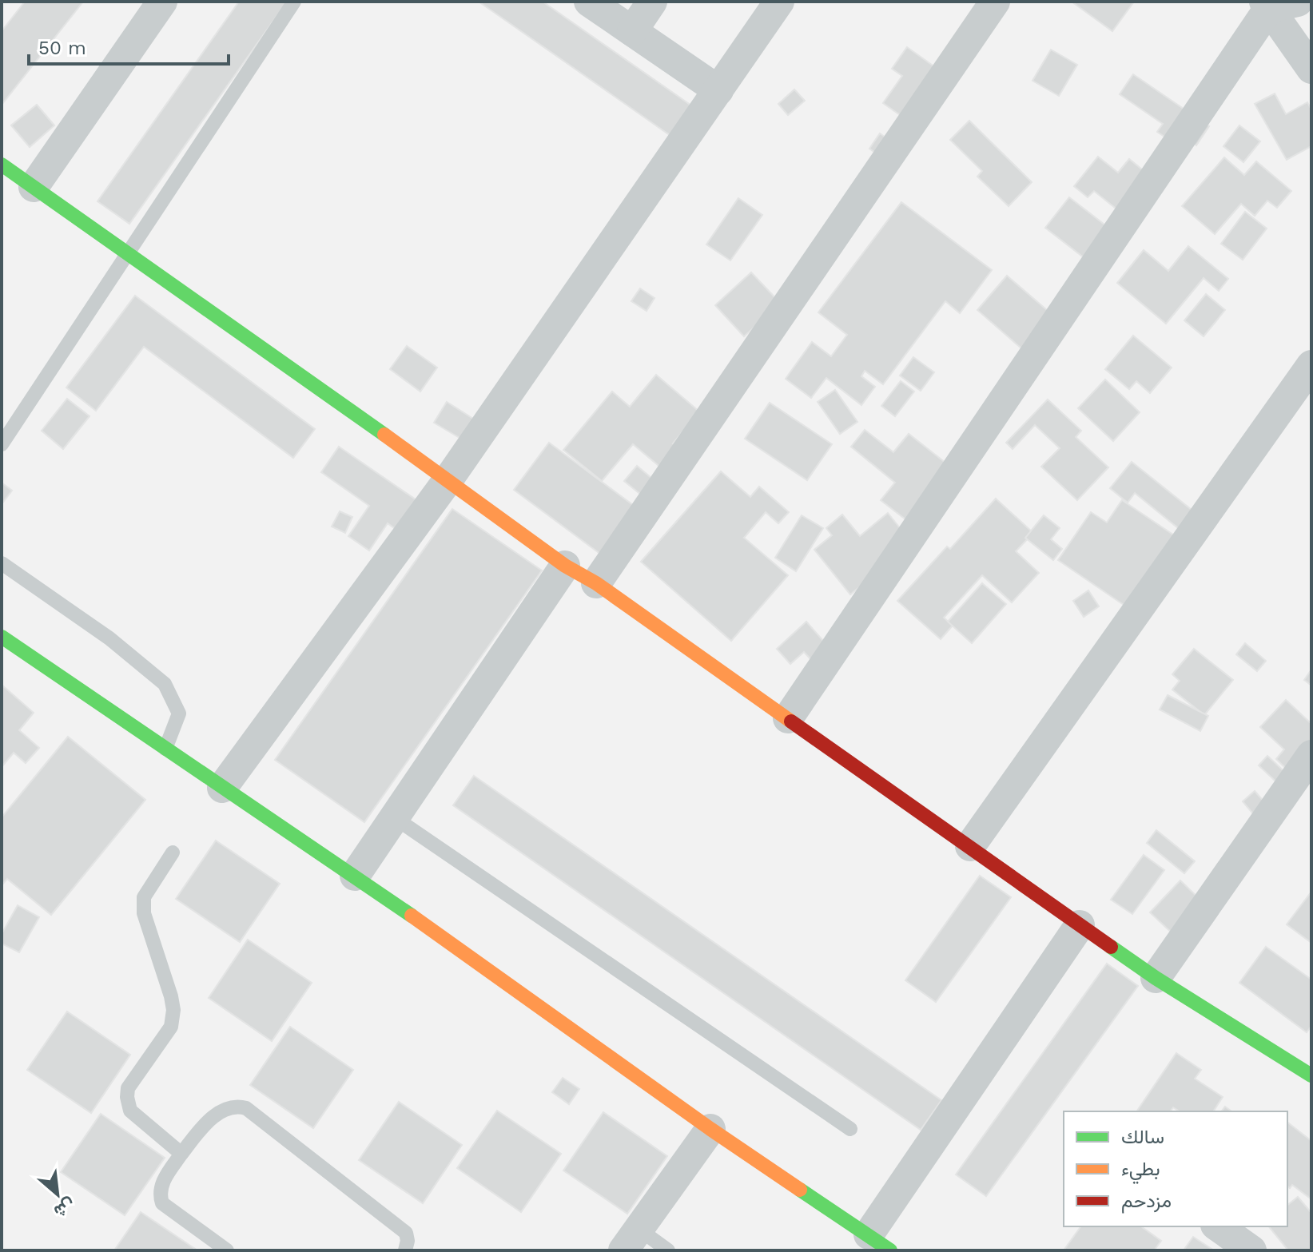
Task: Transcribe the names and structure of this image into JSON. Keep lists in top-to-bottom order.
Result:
{
  "legend": ["سالك", "بطيء", "مزدحم"],
  "scale_bar": "50 m",
  "north": "bottom right"
}
